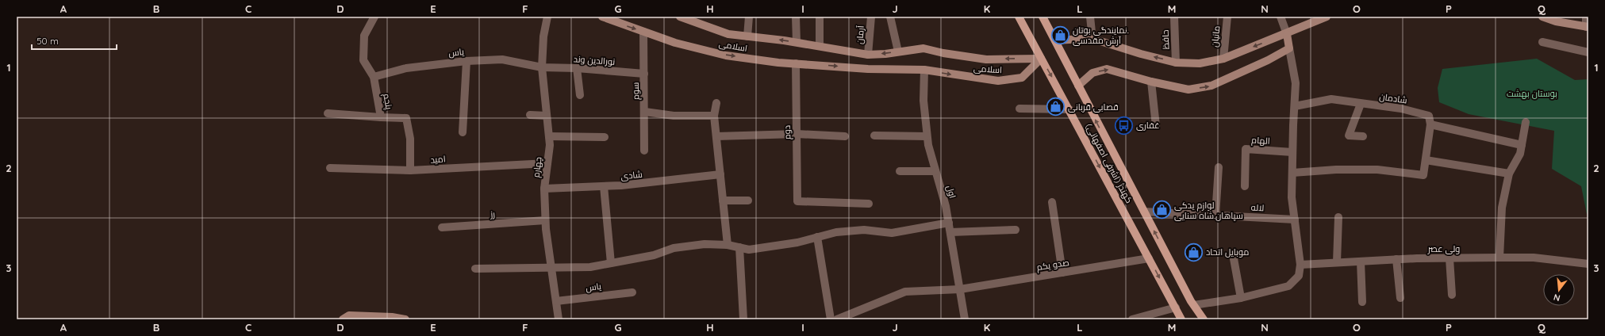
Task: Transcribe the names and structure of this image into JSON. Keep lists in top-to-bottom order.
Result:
{
  "streets": {
    "main road": ["کهندژ (اشرفی اصفهانی)"],
    "street": [
      "آرمان",
      "مانیان",
      "حافظ",
      "اسلامی",
      "یاس",
      "نورالدین وند",
      "سوم",
      "شادمان",
      "پنجم",
      "دوم",
      "الهام",
      "امید",
      "چهارم",
      "شادی",
      "اول",
      "لاله",
      "رز",
      "ولی عصر",
      "صدو یکم"
    ]
  },
  "crossings": [
    ["آرمان", "اسلامی"],
    ["اسلامی", "سوم"],
    ["اسلامی", "دوم"],
    ["اسلامی", "کهندژ (اشرفی اصفهانی)"],
    ["اسلامی", "اول"],
    ["یاس", "نورالدین وند"],
    ["یاس", "پنجم"],
    ["یاس", "چهارم"],
    ["نورالدین وند", "سوم"],
    ["نورالدین وند", "چهارم"],
    ["پنجم", "امید"],
    ["امید", "چهارم"],
    ["کهندژ (اشرفی اصفهانی)", "لاله"],
    ["کهندژ (اشرفی اصفهانی)", "صدو یکم"],
    ["چهارم", "شادی"],
    ["چهارم", "رز"],
    ["اول", "صدو یکم"]
  ],
  "parks": ["بوستان بهشت"],
  "places": {
    "shop": [
      "نمایندگی بوتان. آرش مقدسی",
      "قصابی قربانی",
      "لوازم یدکی سپاهان.شاه سنایی",
      "موبایل اتحاد"
    ],
    "bus stop": ["غفاری"]
  },
  "scale_bar": "50 m",
  "north": "bottom",
  "grid": {
    "columns": [
      "A",
      "B",
      "C",
      "D",
      "E",
      "F",
      "G",
      "H",
      "I",
      "J",
      "K",
      "L",
      "M",
      "N",
      "O",
      "P",
      "Q"
    ],
    "rows": ["1", "2", "3"]
  }
}
